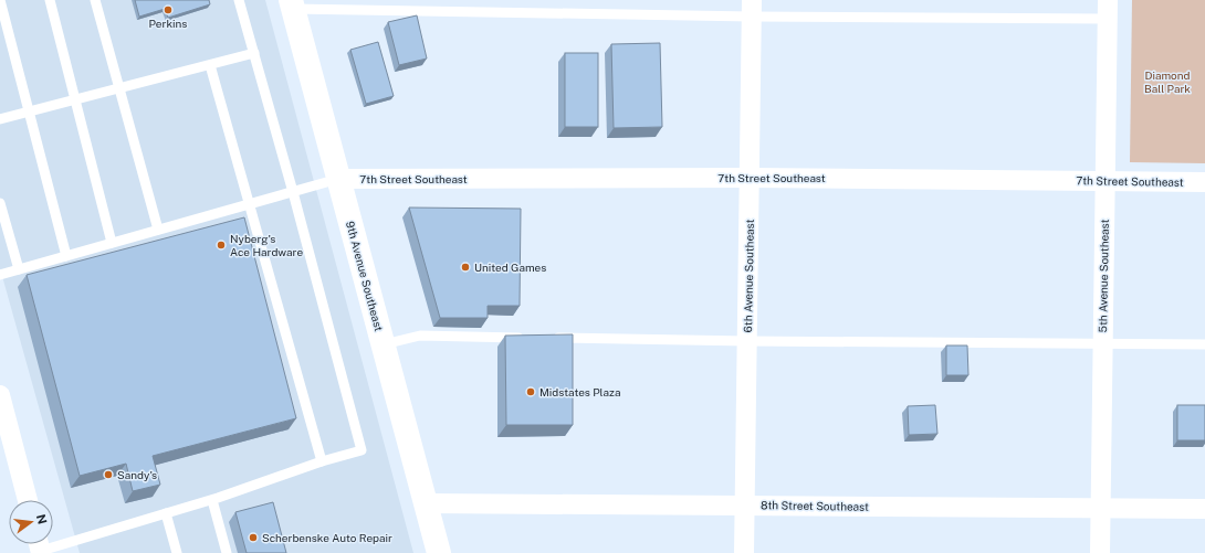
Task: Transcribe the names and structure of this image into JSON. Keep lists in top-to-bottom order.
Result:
{
  "streets": {
    "main road": ["9th Avenue Southeast"],
    "street": [
      "7th Street Southeast",
      "6th Avenue Southeast",
      "5th Avenue Southeast",
      "8th Street Southeast"
    ]
  },
  "crossings": [
    ["7th Street Southeast", "9th Avenue Southeast"],
    ["7th Street Southeast", "6th Avenue Southeast"],
    ["7th Street Southeast", "5th Avenue Southeast"],
    ["9th Avenue Southeast", "8th Street Southeast"],
    ["6th Avenue Southeast", "8th Street Southeast"],
    ["5th Avenue Southeast", "8th Street Southeast"]
  ],
  "parks": ["Diamond Ball Park"],
  "places": [
    "Perkins",
    "Nyberg's Ace Hardware",
    "United Games",
    "Midstates Plaza",
    "Sandy's",
    "Scherbenske Auto Repair"
  ],
  "north": "right"
}
